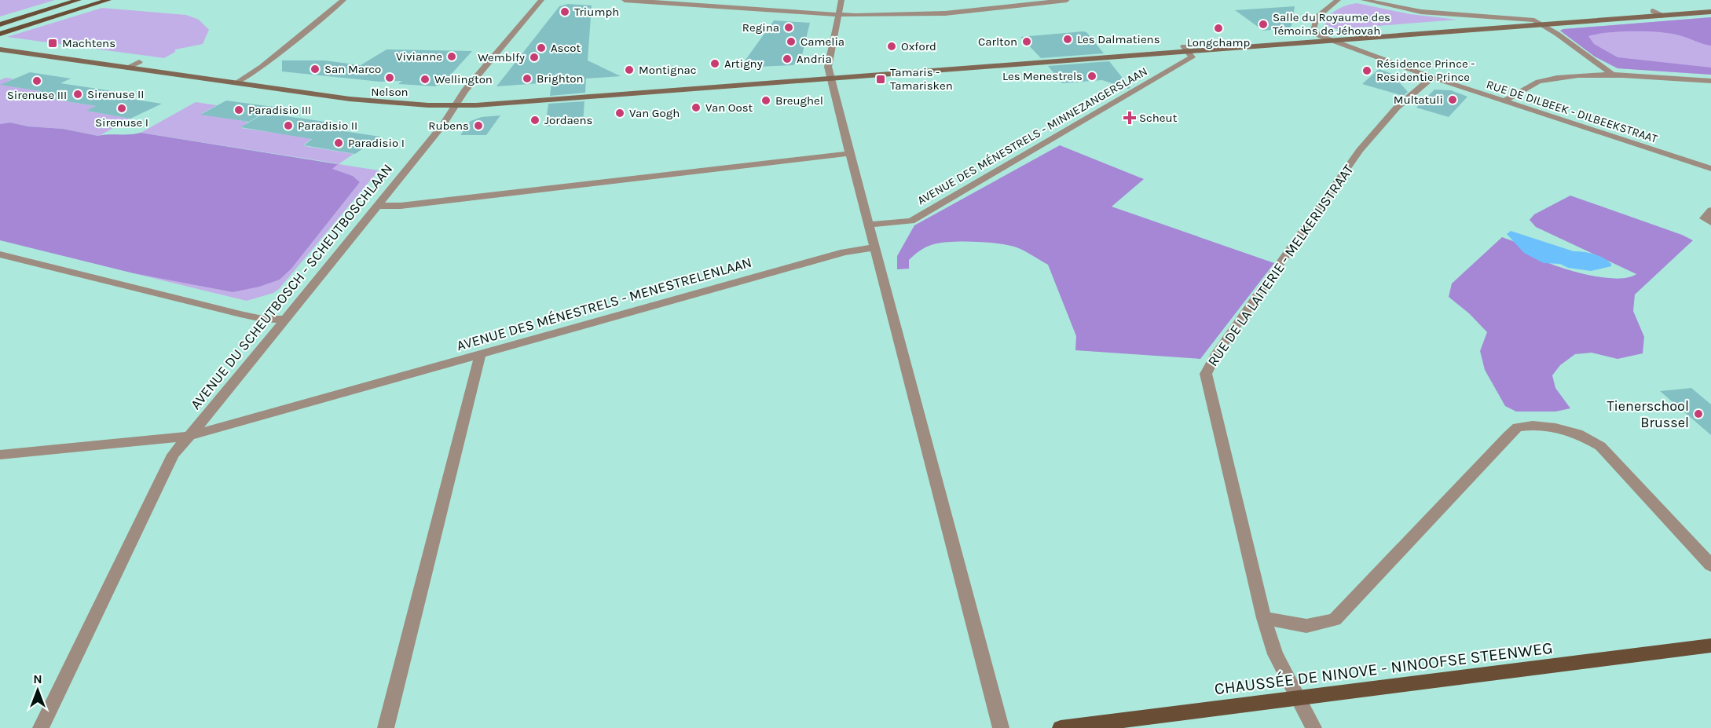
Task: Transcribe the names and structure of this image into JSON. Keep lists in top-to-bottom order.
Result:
{
  "streets": {
    "main road": ["CHAUSSÉE DE NINOVE - NINOOFSE STEENWEG"],
    "street": [
      "RUE DE DILBEEK - DILBEEKSTRAAT",
      "AVENUE DES MÉNESTRELS - MINNEZANGERSLAAN",
      "RUE DE LA LAITERIE - MELKERIJSTRAAT",
      "AVENUE DU SCHEUTBOSCH - SCHEUTBOSCHLAAN",
      "AVENUE DES MÉNESTRELS - MENESTRELENLAAN"
    ]
  },
  "crossings": [
    ["RUE DE DILBEEK - DILBEEKSTRAAT", "RUE DE LA LAITERIE - MELKERIJSTRAAT"],
    ["RUE DE LA LAITERIE - MELKERIJSTRAAT", "CHAUSSÉE DE NINOVE - NINOOFSE STEENWEG"],
    ["AVENUE DU SCHEUTBOSCH - SCHEUTBOSCHLAAN", "AVENUE DES MÉNESTRELS - MENESTRELENLAAN"]
  ],
  "places": {
    "other": [
      "Triumph",
      "Salle du Royaume des Témoins de Jéhovah",
      "Regina",
      "Longchamp",
      "Les Dalmatiens",
      "Camelia",
      "Carlton",
      "Oxford",
      "Ascot",
      "Vivianne",
      "Wemblfy",
      "Andria",
      "Artigny",
      "San Marco",
      "Montignac",
      "Résidence Prince - Residentie Prince",
      "Les Menestrels",
      "Nelson",
      "Brighton",
      "Wellington",
      "Sirenuse III",
      "Sirenuse II",
      "Multatuli",
      "Breughel",
      "Van Oost",
      "Sirenuse I",
      "Paradisio III",
      "Van Gogh",
      "Jordaens",
      "Paradisio II",
      "Rubens",
      "Paradisio I",
      "Tienerschool Brussel"
    ],
    "transit": ["Machtens", "Tamaris - Tamarisken"],
    "health": ["Scheut"]
  },
  "north": "top"
}
